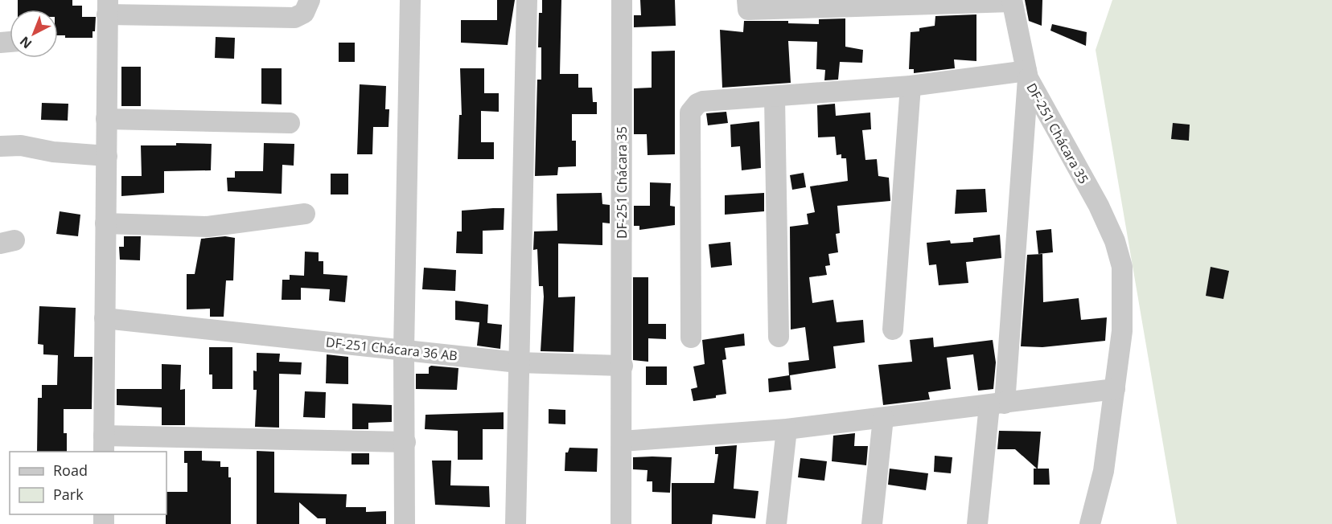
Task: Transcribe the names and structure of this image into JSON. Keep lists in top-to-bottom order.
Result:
{
  "streets": {
    "street": ["DF-251 Chácara 35", "DF-251 Chácara 36 AB"]
  },
  "crossings": [
    ["DF-251 Chácara 35", "DF-251 Chácara 36 AB"]
  ],
  "legend": ["Road", "Park"],
  "north": "bottom left"
}
